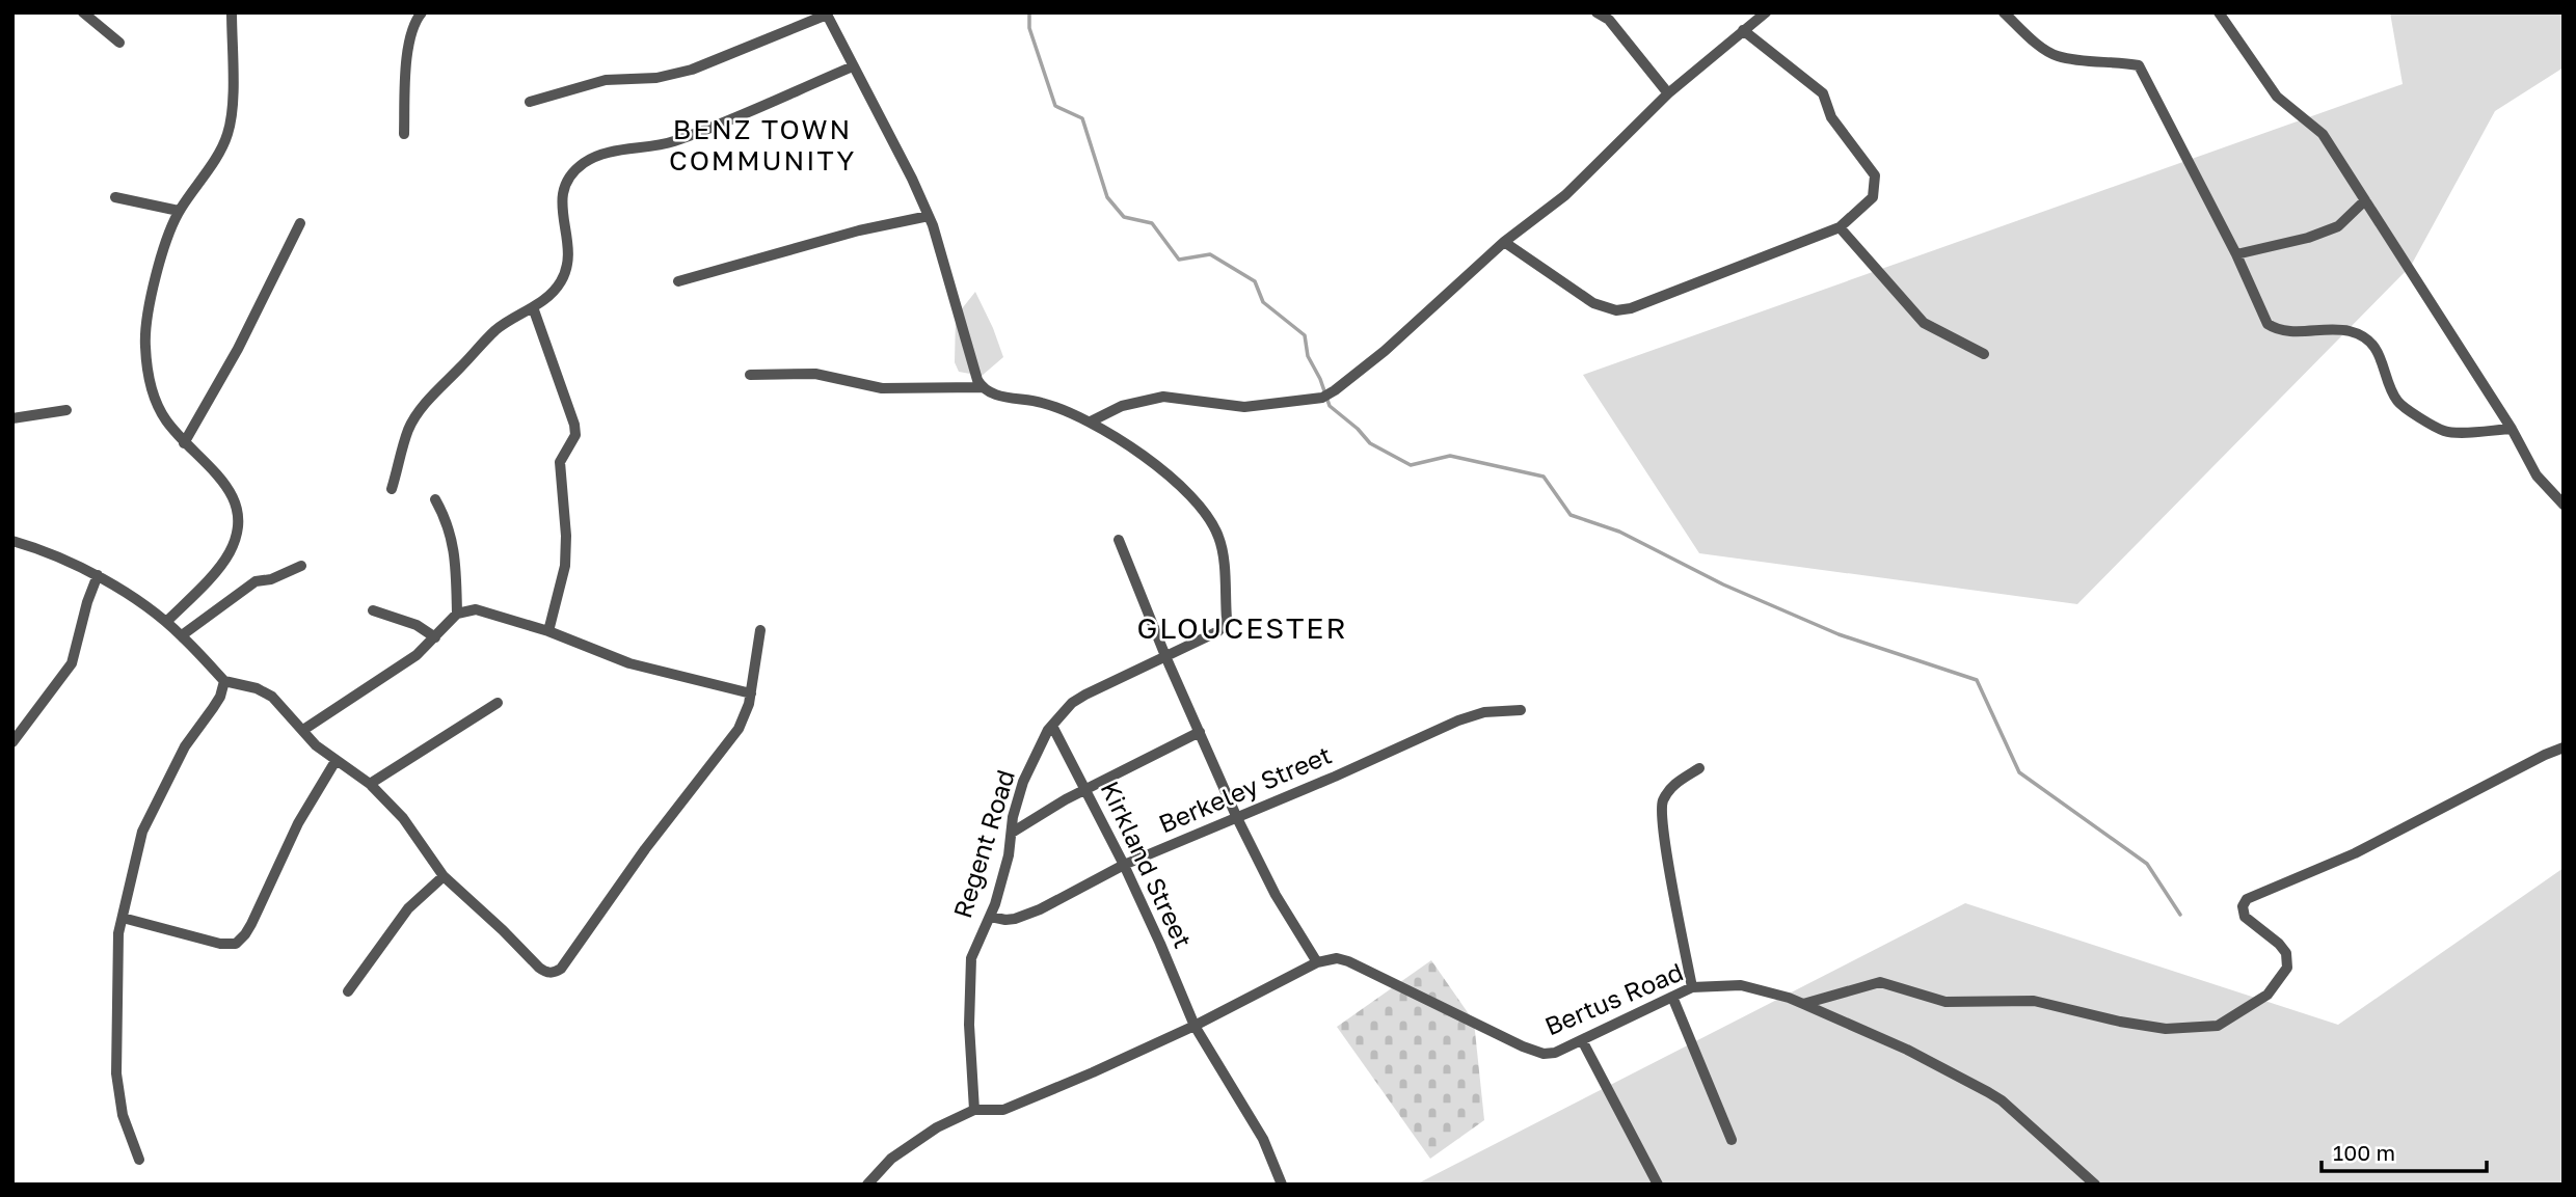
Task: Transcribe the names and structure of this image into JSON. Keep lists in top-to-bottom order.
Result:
{
  "streets": {
    "street": [
      "Berkeley Street",
      "Regent Road",
      "Kirkland Street",
      "Bertus Road"
    ]
  },
  "crossings": [
    ["Berkeley Street", "Regent Road"],
    ["Berkeley Street", "Kirkland Street"],
    ["Regent Road", "Kirkland Street"],
    ["Regent Road", "Bertus Road"],
    ["Kirkland Street", "Bertus Road"]
  ],
  "districts": ["BENZ TOWN COMMUNITY", "GLOUCESTER"],
  "scale_bar": "100 m"
}
